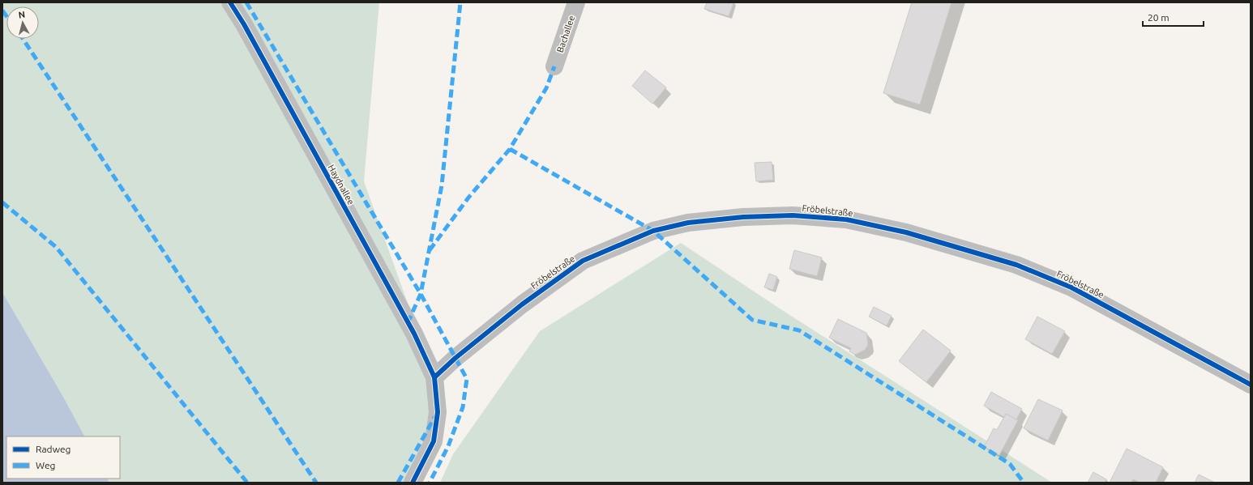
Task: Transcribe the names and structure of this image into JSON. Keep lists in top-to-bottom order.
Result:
{
  "streets": {
    "street": ["Bachallee", "Haydnallee", "Fröbelstraße"]
  },
  "crossings": [
    ["Haydnallee", "Fröbelstraße"]
  ],
  "legend": ["Radweg", "Weg"],
  "scale_bar": "20 m",
  "north": "top"
}
